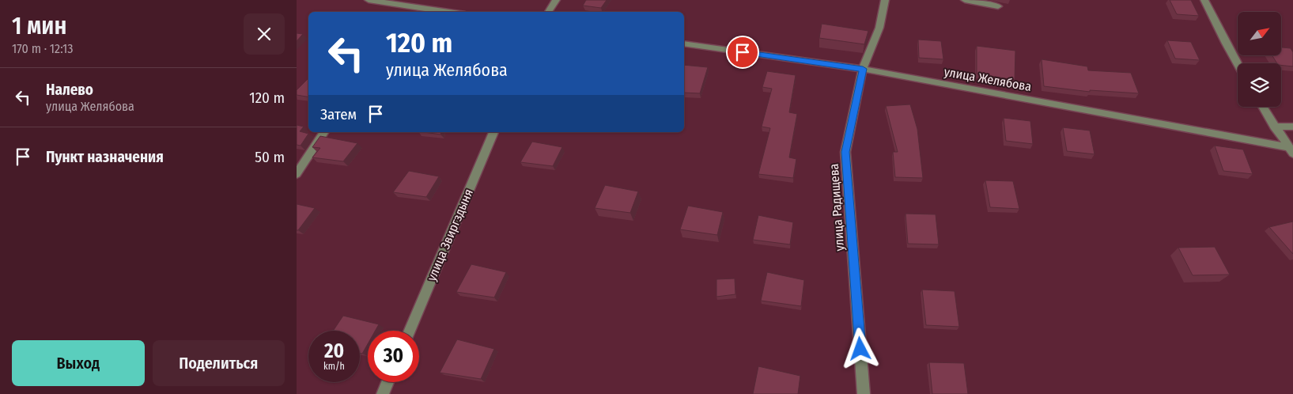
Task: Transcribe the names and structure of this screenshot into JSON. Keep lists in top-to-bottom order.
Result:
{
  "streets": {
    "street": ["улица Желябова", "улица Радищева", "улица Звиргздыня"]
  },
  "crossings": [
    ["улица Желябова", "улица Радищева"]
  ],
  "north": "top right",
  "page": {
    "heading": ["1 мин", "170 m · 12:13"],
    "turn": ["120 m", "улица Желябова"],
    "list": [
      {
        "name": "Налево",
        "note": "улица Желябова",
        "value": "120 m"
      },
      {
        "name": "Пункт назначения",
        "value": "50 m"
      }
    ],
    "then": "Затем",
    "speed": "20 km/h",
    "limit": "30",
    "buttons": ["Выход", "Поделиться"]
  }
}
